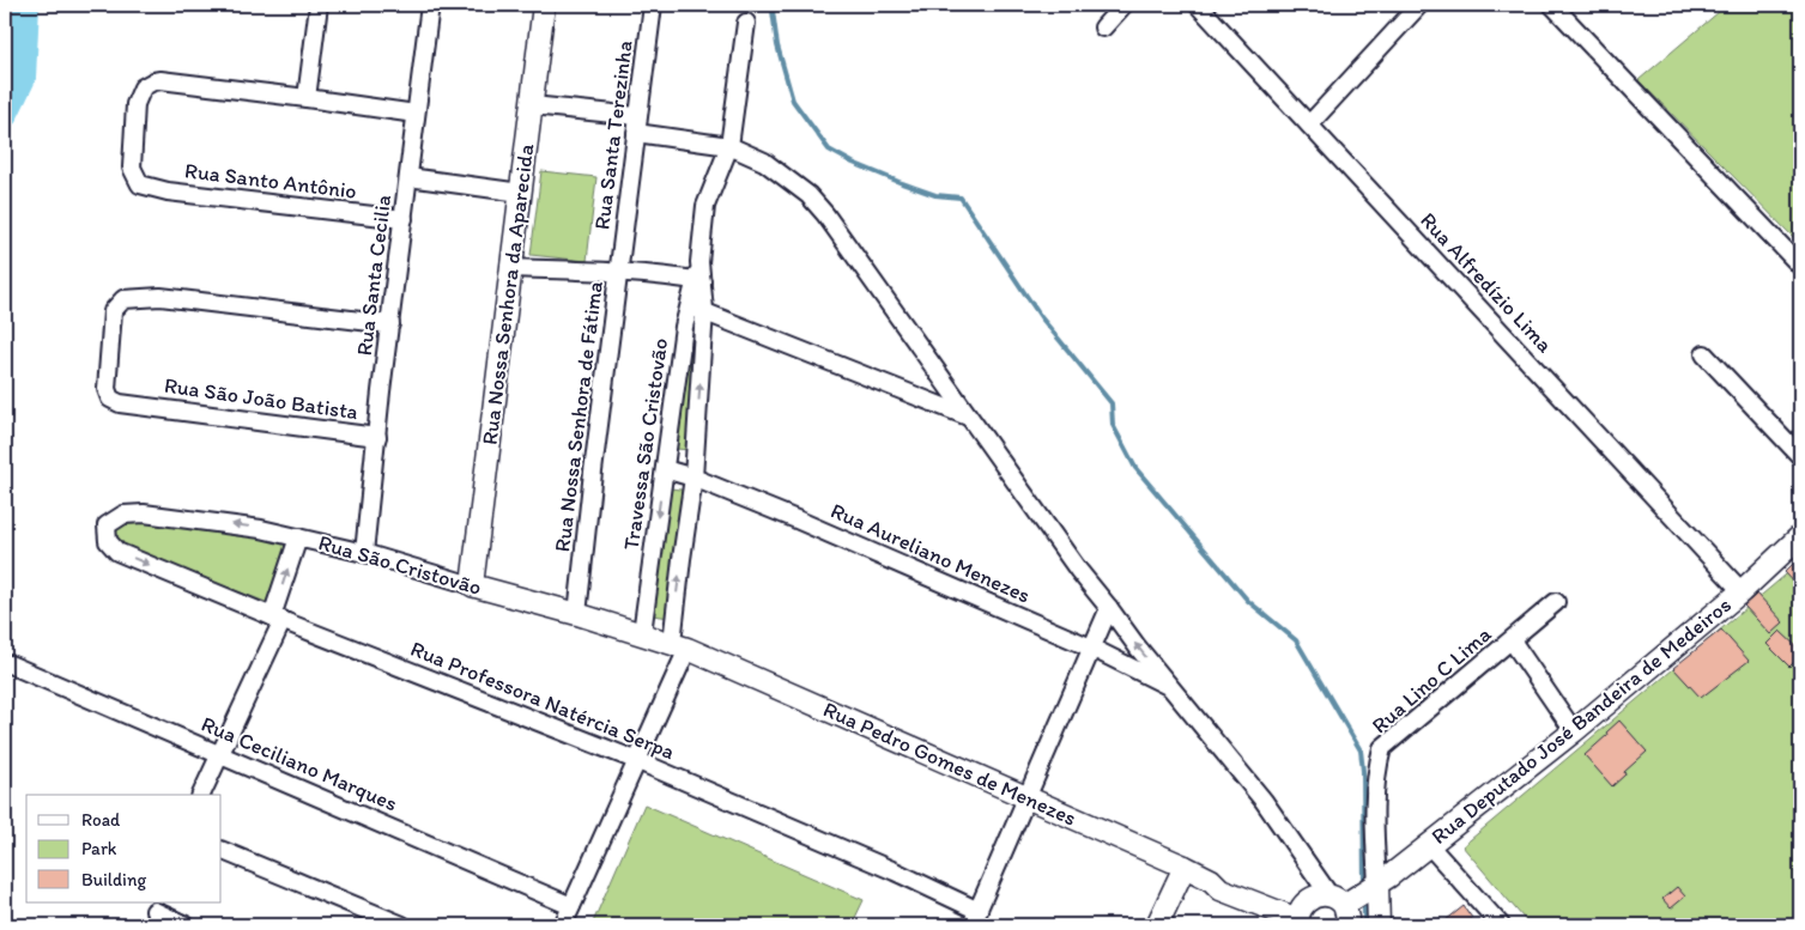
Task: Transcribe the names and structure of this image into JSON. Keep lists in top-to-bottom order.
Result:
{
  "streets": {
    "street": [
      "Rua Santa Terezinha",
      "Rua Santo Antônio",
      "Rua Santa Cecilia",
      "Rua Alfredízio Lima",
      "Rua Nossa Senhora da Aparecida",
      "Rua São João Batista",
      "Rua Nossa Senhora de Fátima",
      "Travessa São Cristovão",
      "Rua Aureliano Menezes",
      "Rua São Cristovão",
      "Rua Lino C Lima",
      "Rua Professora Natércia Serpa",
      "Rua Deputado José Bandeira de Medeiros",
      "Rua Ceciliano Marques",
      "Rua Pedro Gomes de Menezes"
    ]
  },
  "crossings": [
    ["Rua Santa Terezinha", "Rua Nossa Senhora de Fátima"],
    ["Rua Santo Antônio", "Rua Santa Cecilia"],
    ["Rua Santa Cecilia", "Rua São João Batista"],
    ["Rua Santa Cecilia", "Rua São Cristovão"],
    ["Rua Alfredízio Lima", "Rua Deputado José Bandeira de Medeiros"],
    ["Rua Nossa Senhora da Aparecida", "Rua São Cristovão"],
    ["Rua Nossa Senhora de Fátima", "Travessa São Cristovão"],
    ["Rua Nossa Senhora de Fátima", "Rua São Cristovão"],
    ["Travessa São Cristovão", "Rua Aureliano Menezes"],
    ["Travessa São Cristovão", "Rua São Cristovão"],
    ["Travessa São Cristovão", "Rua Professora Natércia Serpa"],
    ["Travessa São Cristovão", "Rua Ceciliano Marques"],
    ["Travessa São Cristovão", "Rua Pedro Gomes de Menezes"],
    ["Rua São Cristovão", "Rua Professora Natércia Serpa"],
    ["Rua São Cristovão", "Rua Pedro Gomes de Menezes"],
    ["Rua Lino C Lima", "Rua Deputado José Bandeira de Medeiros"],
    ["Rua Deputado José Bandeira de Medeiros", "Rua Pedro Gomes de Menezes"]
  ],
  "legend": ["Road", "Park", "Building"]
}
